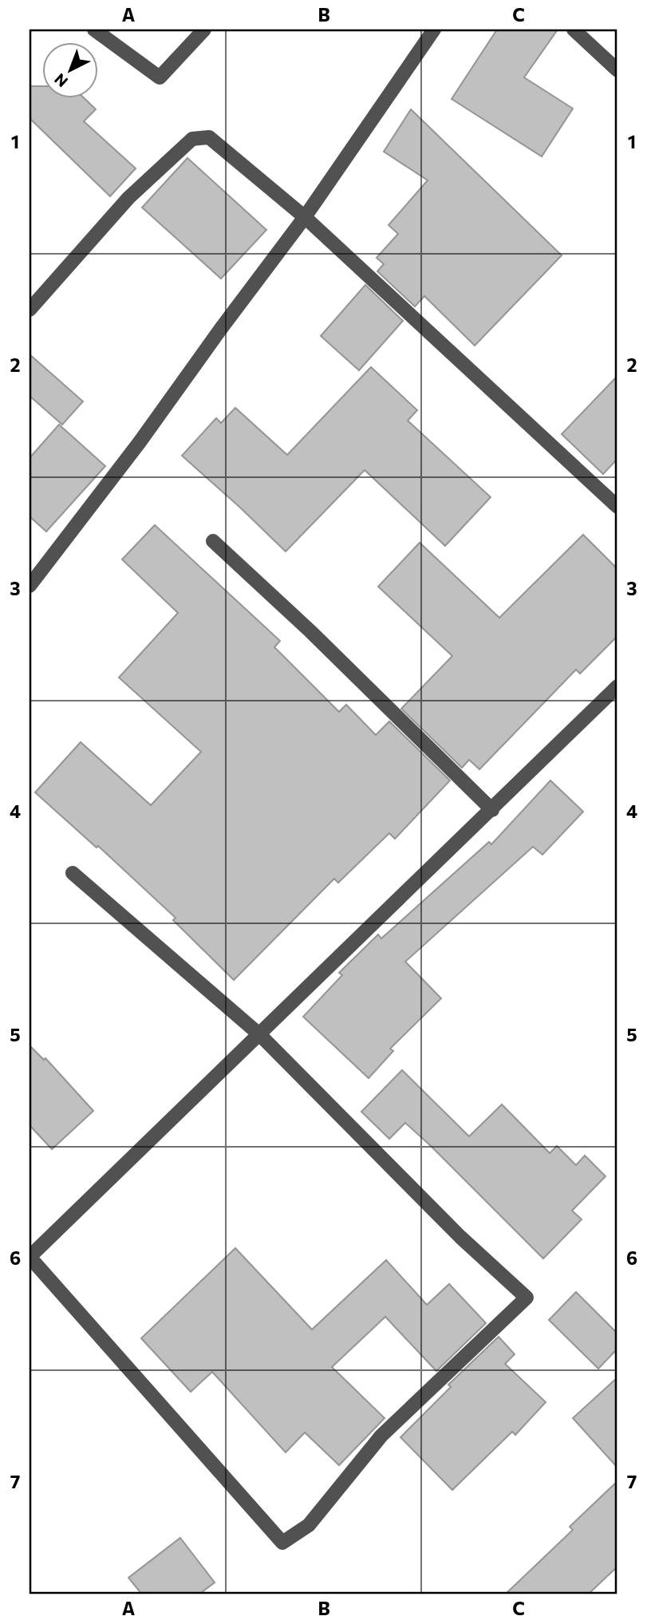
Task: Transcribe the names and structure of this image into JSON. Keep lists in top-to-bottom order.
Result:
{
  "north": "bottom left",
  "grid": {
    "columns": ["A", "B", "C"],
    "rows": [
      "1",
      "2",
      "3",
      "4",
      "5",
      "6",
      "7"
    ]
  }
}
